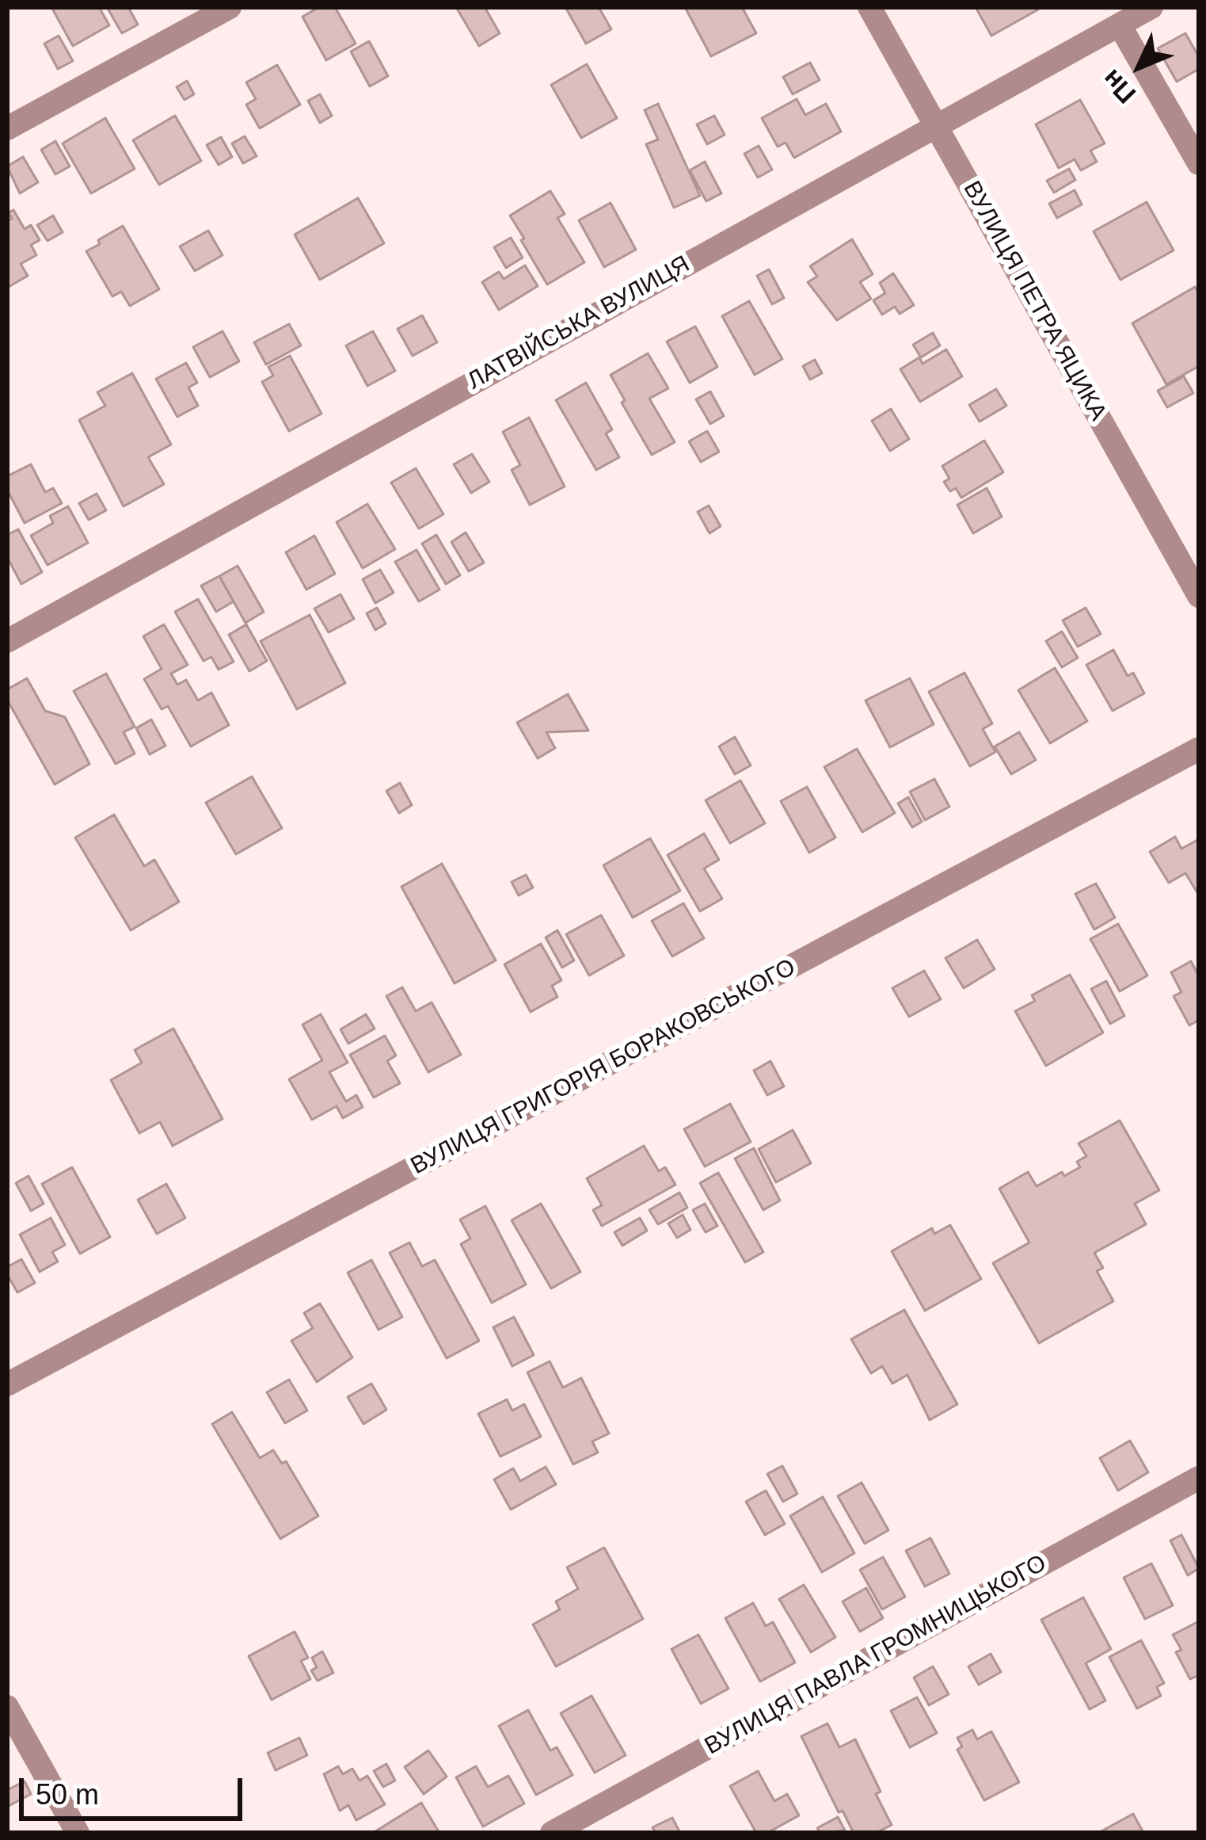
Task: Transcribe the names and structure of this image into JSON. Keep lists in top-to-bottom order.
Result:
{
  "streets": {
    "street": [
      "ВУЛИЦЯ ПЕТРА ЯЦИКА",
      "ЛАТВІЙСЬКА ВУЛИЦЯ",
      "ВУЛИЦЯ ГРИГОРІЯ БОРАКОВСЬКОГО",
      "ВУЛИЦЯ ПАВЛА ГРОМНИЦЬКОГО"
    ]
  },
  "crossings": [
    ["ВУЛИЦЯ ПЕТРА ЯЦИКА", "ЛАТВІЙСЬКА ВУЛИЦЯ"]
  ],
  "scale_bar": "50 m",
  "north": "bottom left"
}
